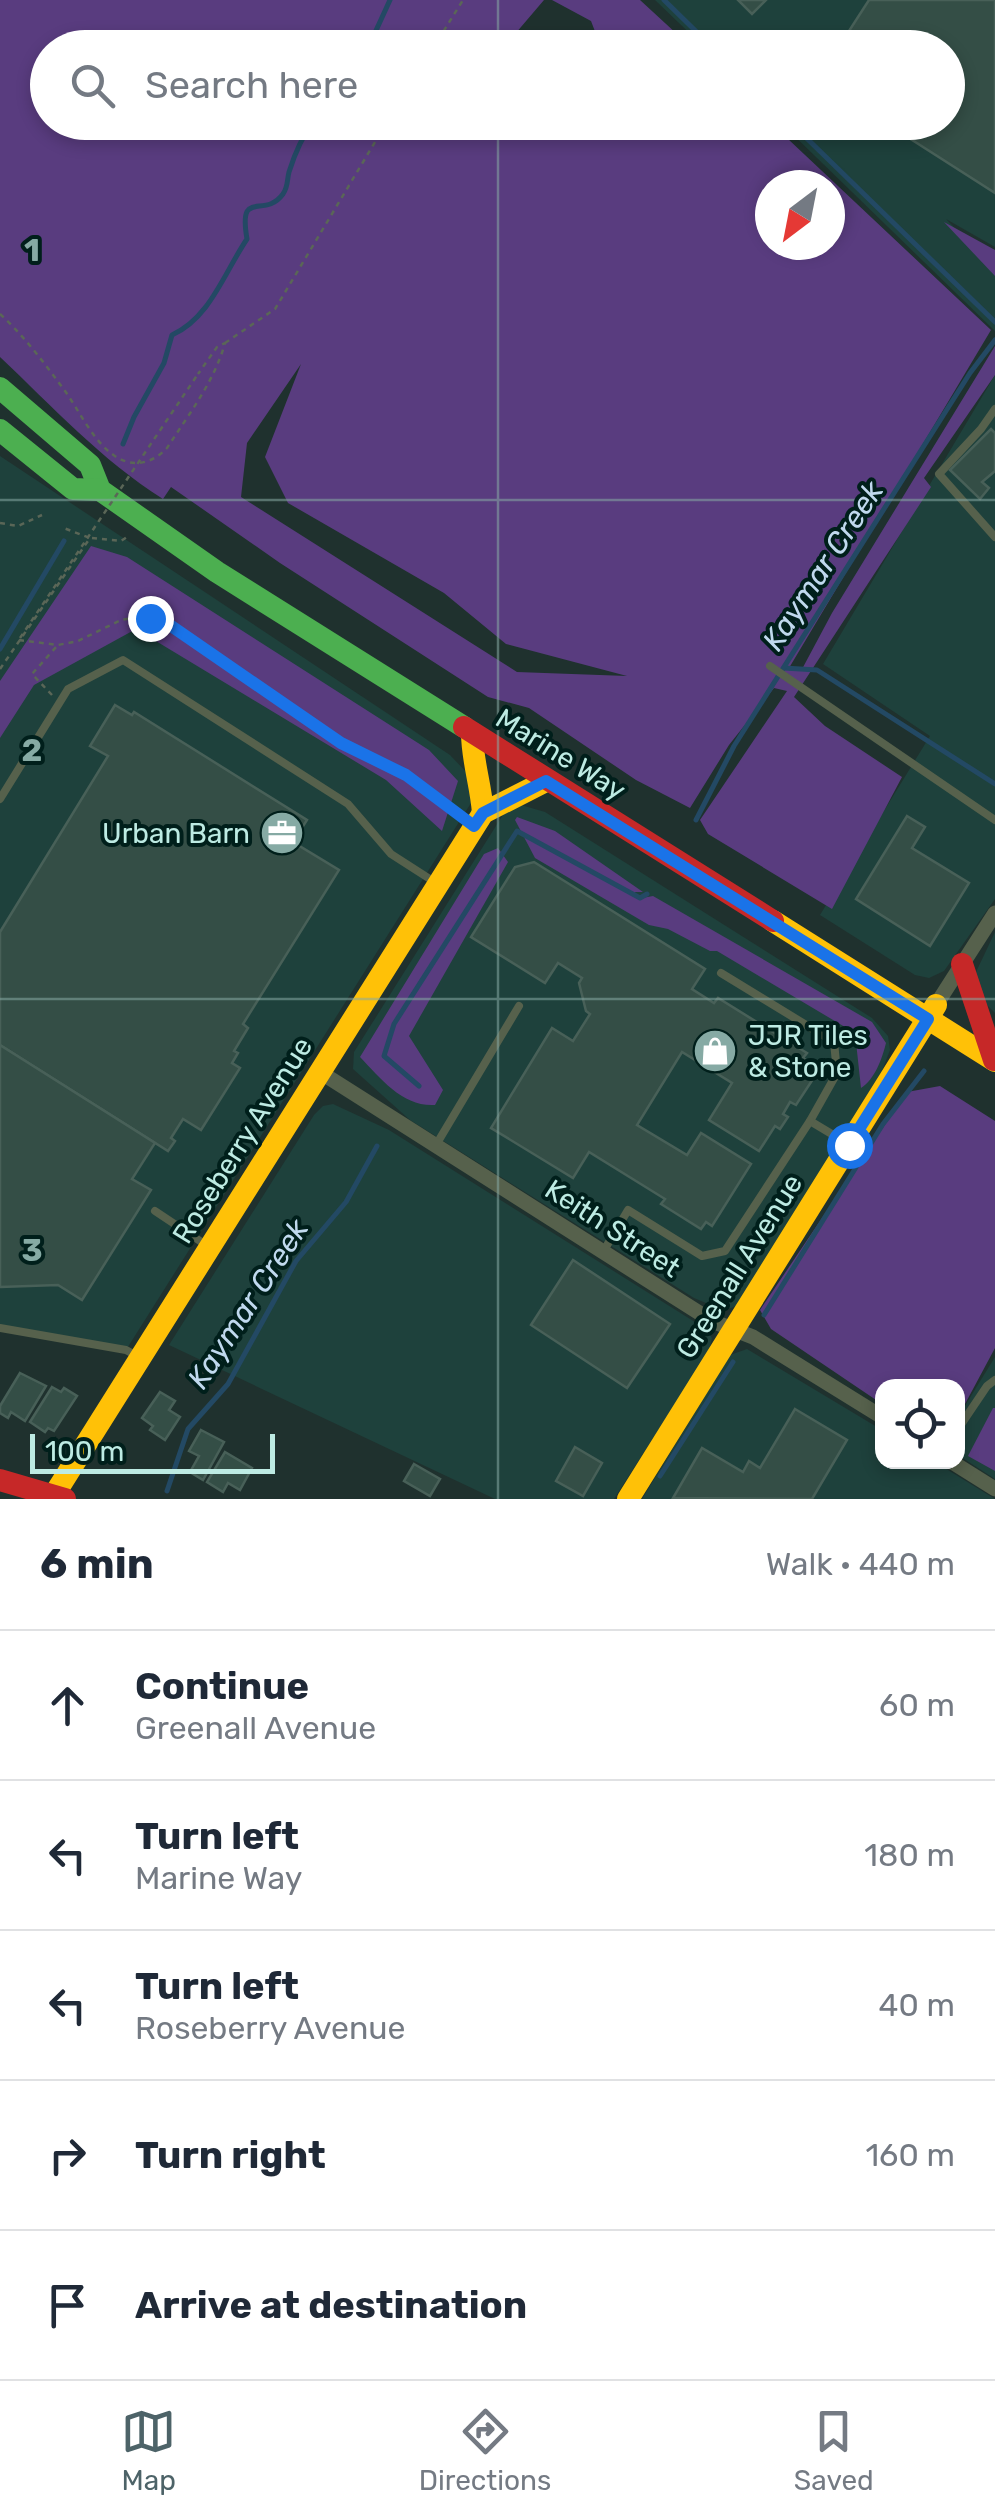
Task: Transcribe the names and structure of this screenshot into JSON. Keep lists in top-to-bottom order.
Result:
{
  "streets": {
    "street": [
      "Marine Way",
      "Roseberry Avenue",
      "Keith Street",
      "Greenall Avenue"
    ]
  },
  "crossings": [
    ["Marine Way", "Greenall Avenue"],
    ["Roseberry Avenue", "Keith Street"],
    ["Keith Street", "Greenall Avenue"]
  ],
  "water": ["Kaymar Creek"],
  "places": {
    "office": ["Urban Barn"],
    "shop": ["JJR Tiles & Stone"]
  },
  "scale_bar": "100 m",
  "north": "bottom left",
  "page": {
    "search": "Search here",
    "scale": "100 m",
    "heading": ["6 min", "Walk · 440 m"],
    "list": [
      ["Continue", "Greenall Avenue", "60 m"],
      ["Turn left", "Marine Way", "180 m"],
      ["Turn left", "Roseberry Avenue", "40 m"],
      ["Turn right", "160 m"],
      "Arrive at destination"
    ],
    "nav": ["Map", "Directions", "Saved"]
  },
  "grid": {
    "rows": ["1", "2", "3"]
  }
}
